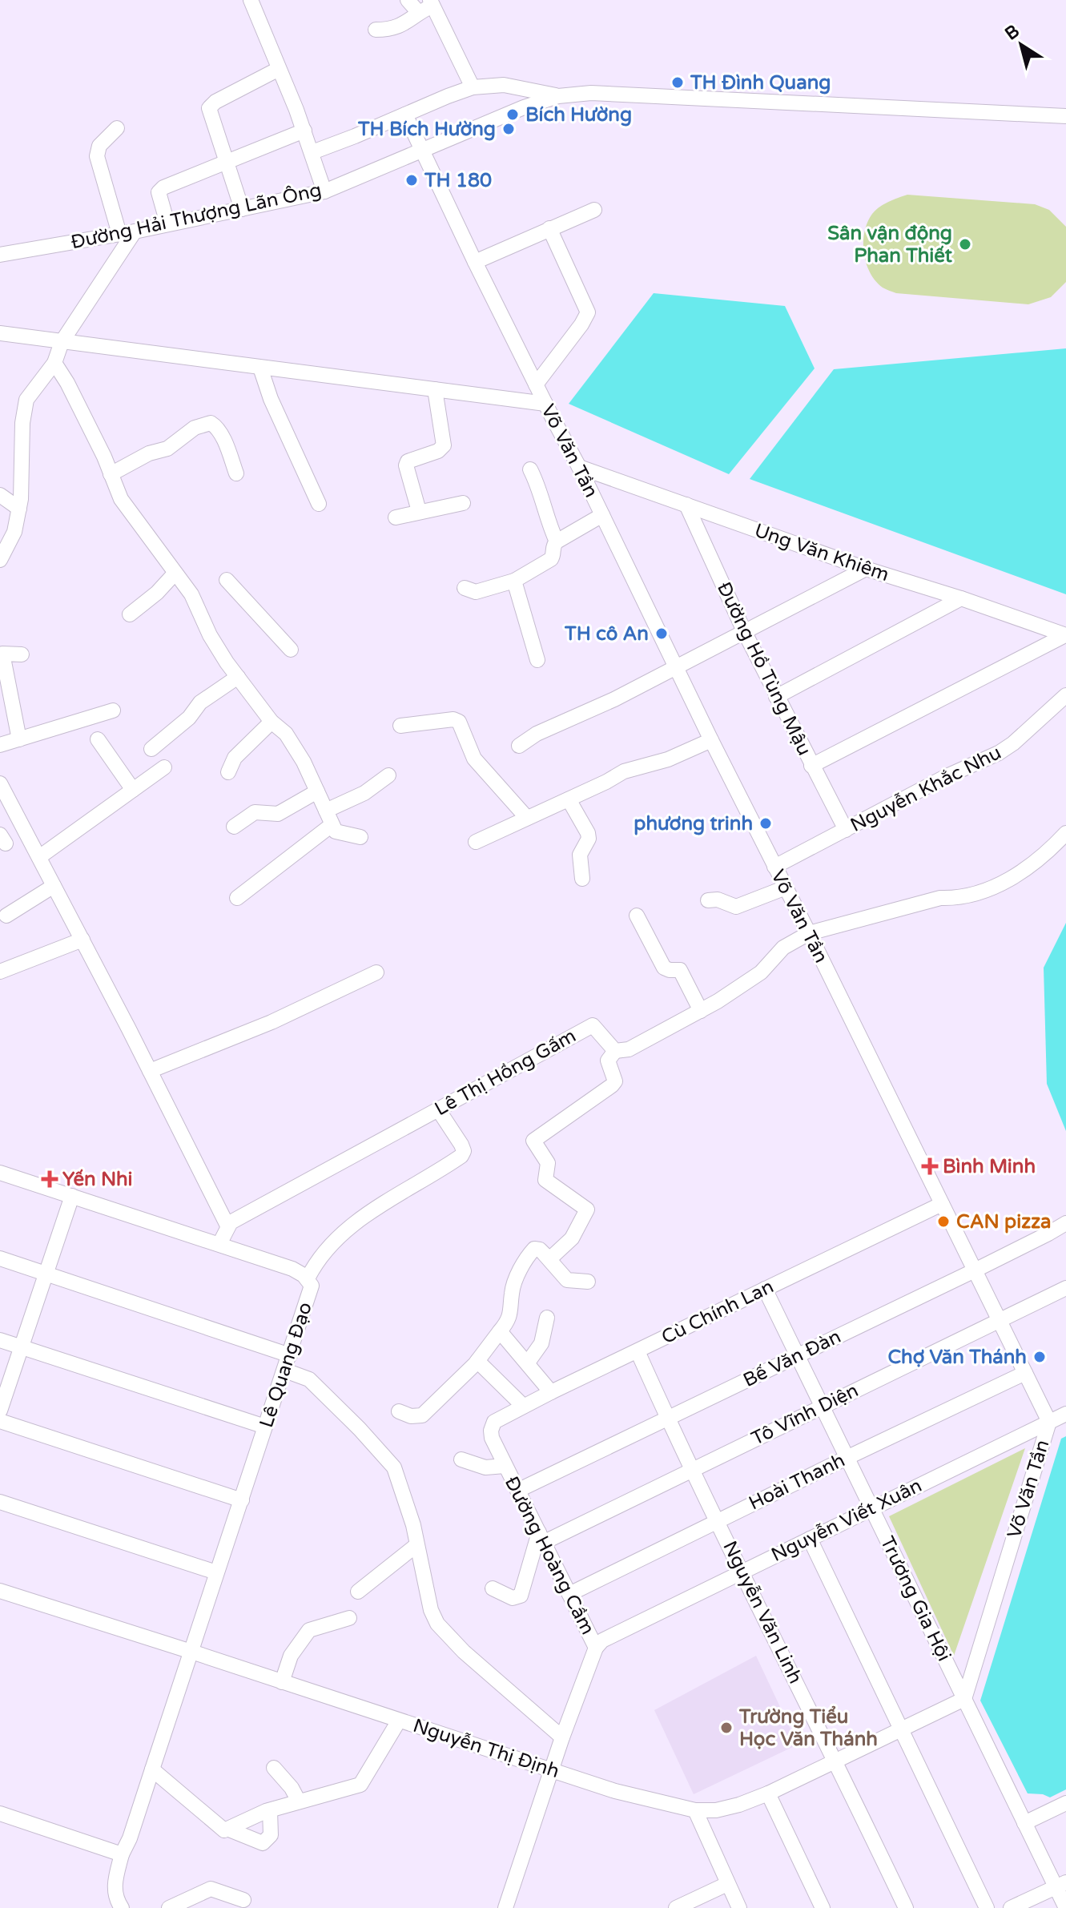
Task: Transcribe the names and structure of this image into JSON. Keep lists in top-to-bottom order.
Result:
{
  "streets": {
    "street": [
      "Đường Hải Thượng Lãn Ông",
      "Võ Văn Tần",
      "Ung Văn Khiêm",
      "Đường Hồ Tùng Mậu",
      "Nguyễn Khắc Nhu",
      "Lê Thị Hồng Gấm",
      "Cù Chính Lan",
      "Bế Văn Đàn",
      "Lê Quang Đạo",
      "Tô Vĩnh Diện",
      "Hoài Thanh",
      "Nguyễn Viết Xuân",
      "Đường Hoàng Cầm",
      "Trương Gia Hội",
      "Nguyễn Văn Linh",
      "Nguyễn Thị Định"
    ]
  },
  "crossings": [
    ["Đường Hải Thượng Lãn Ông", "Võ Văn Tần"],
    ["Võ Văn Tần", "Ung Văn Khiêm"],
    ["Võ Văn Tần", "Nguyễn Khắc Nhu"],
    ["Võ Văn Tần", "Cù Chính Lan"],
    ["Võ Văn Tần", "Bế Văn Đàn"],
    ["Võ Văn Tần", "Tô Vĩnh Diện"],
    ["Võ Văn Tần", "Hoài Thanh"],
    ["Võ Văn Tần", "Nguyễn Viết Xuân"],
    ["Võ Văn Tần", "Trương Gia Hội"],
    ["Võ Văn Tần", "Nguyễn Thị Định"],
    ["Ung Văn Khiêm", "Đường Hồ Tùng Mậu"],
    ["Đường Hồ Tùng Mậu", "Nguyễn Khắc Nhu"],
    ["Cù Chính Lan", "Đường Hoàng Cầm"],
    ["Cù Chính Lan", "Trương Gia Hội"],
    ["Cù Chính Lan", "Nguyễn Văn Linh"],
    ["Bế Văn Đàn", "Đường Hoàng Cầm"],
    ["Bế Văn Đàn", "Trương Gia Hội"],
    ["Bế Văn Đàn", "Nguyễn Văn Linh"],
    ["Lê Quang Đạo", "Nguyễn Thị Định"],
    ["Tô Vĩnh Diện", "Đường Hoàng Cầm"],
    ["Tô Vĩnh Diện", "Trương Gia Hội"],
    ["Tô Vĩnh Diện", "Nguyễn Văn Linh"],
    ["Hoài Thanh", "Đường Hoàng Cầm"],
    ["Hoài Thanh", "Trương Gia Hội"],
    ["Hoài Thanh", "Nguyễn Văn Linh"],
    ["Nguyễn Viết Xuân", "Đường Hoàng Cầm"],
    ["Nguyễn Viết Xuân", "Trương Gia Hội"],
    ["Nguyễn Viết Xuân", "Nguyễn Văn Linh"],
    ["Đường Hoàng Cầm", "Nguyễn Thị Định"],
    ["Trương Gia Hội", "Nguyễn Thị Định"],
    ["Nguyễn Văn Linh", "Nguyễn Thị Định"]
  ],
  "places": {
    "other": [
      "TH Đình Quang",
      "Bích Hường",
      "TH Bích Hường",
      "TH 180",
      "Sân vận động Phan Thiết",
      "TH cô An",
      "phương trinh",
      "CAN pizza",
      "Chợ Văn Thánh",
      "Trường Tiểu Học Văn Thánh"
    ],
    "health": ["Bình Minh", "Yến Nhi"]
  },
  "north": "top left"
}
